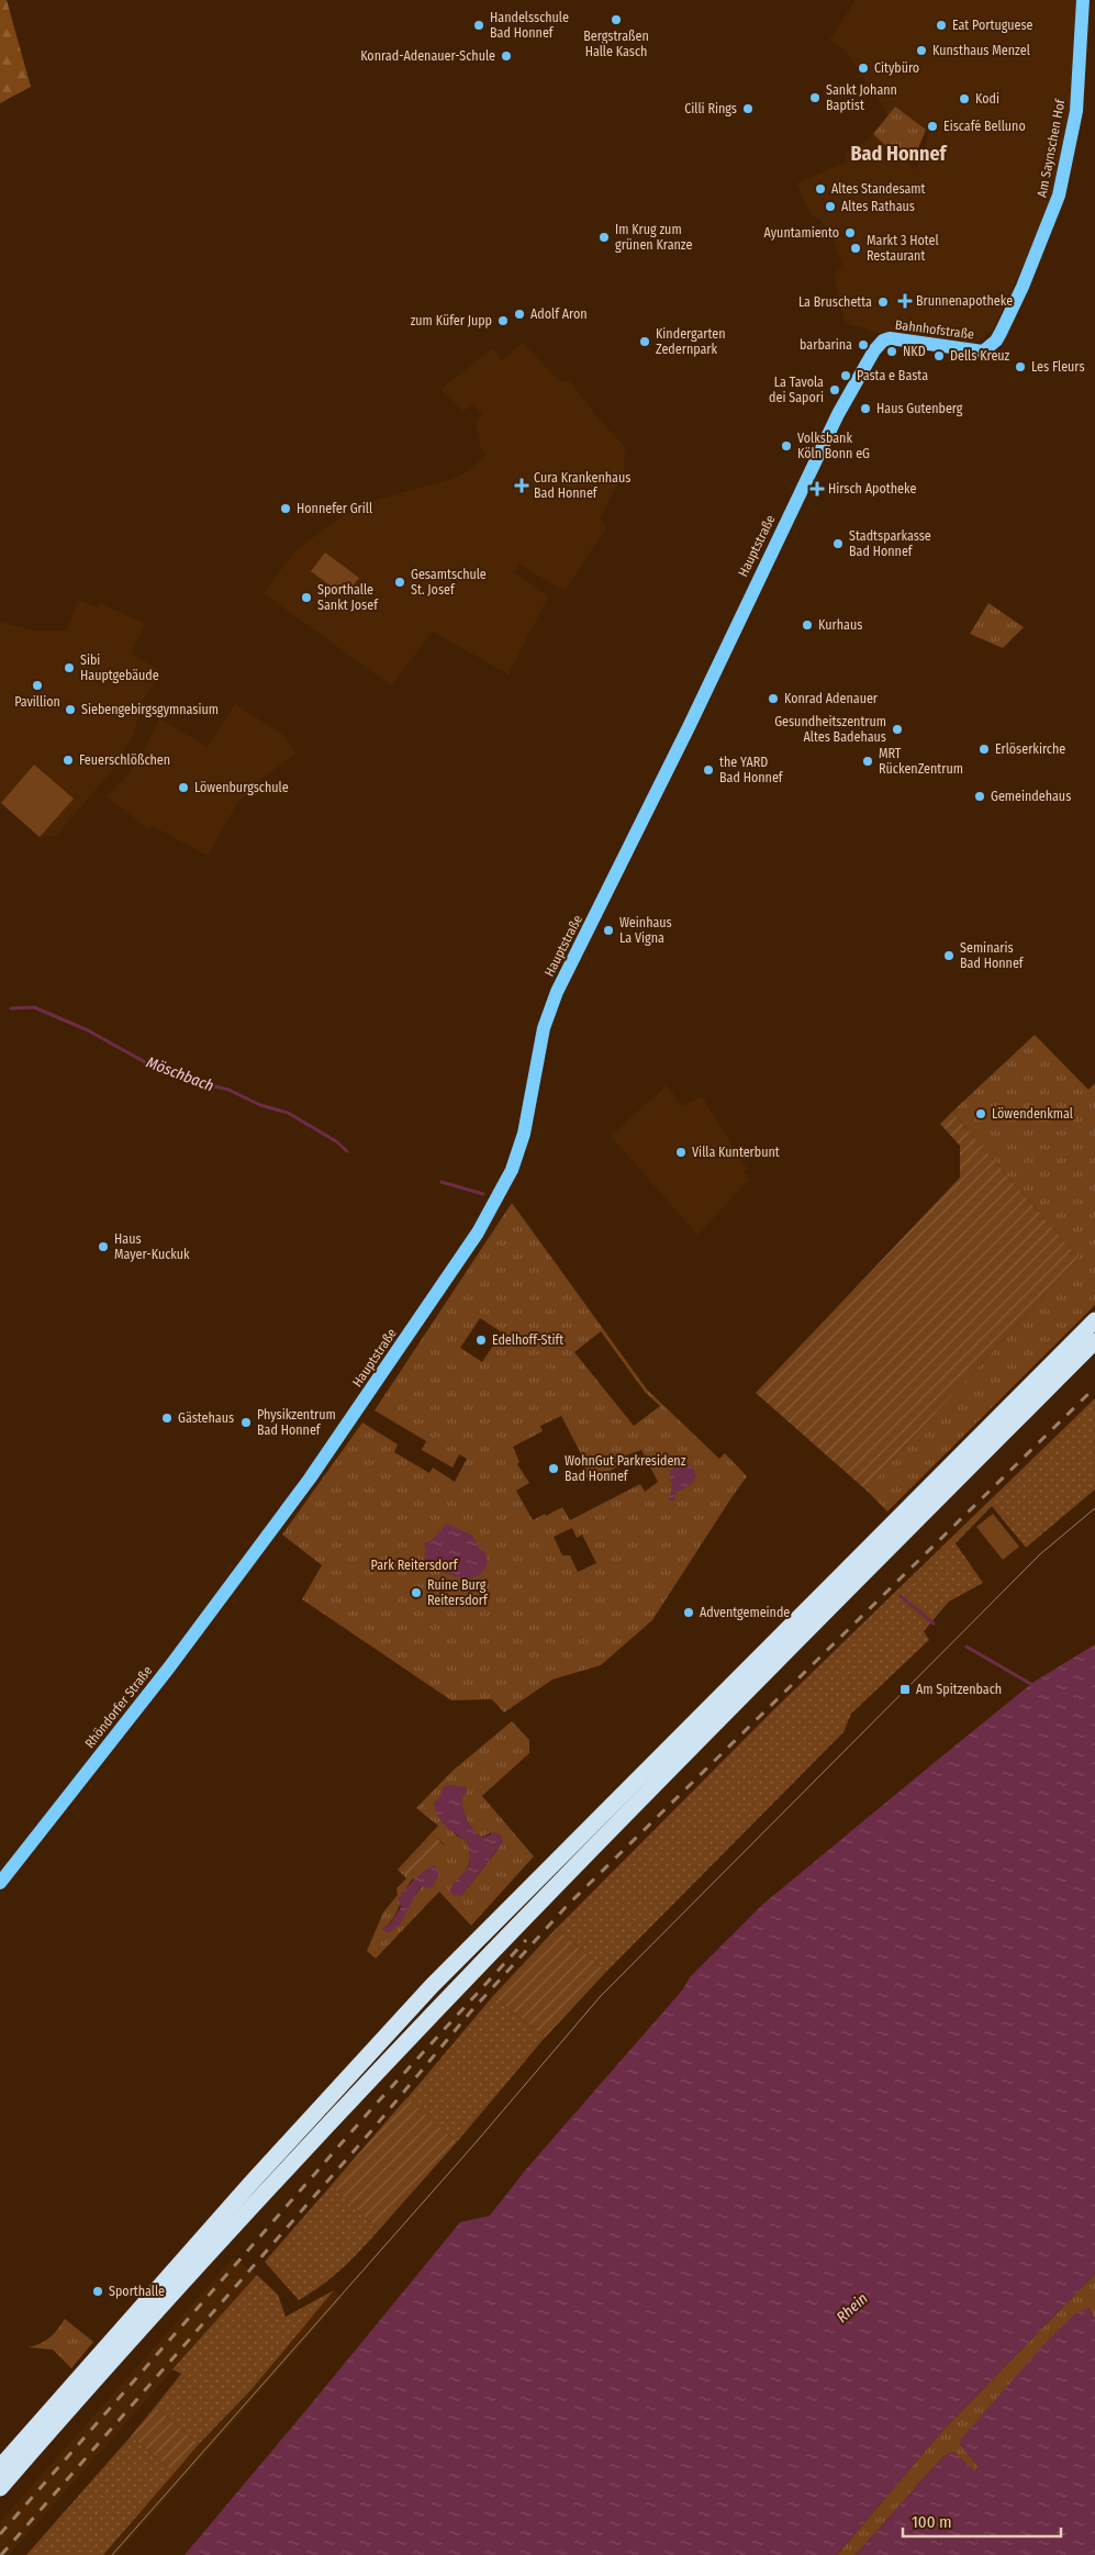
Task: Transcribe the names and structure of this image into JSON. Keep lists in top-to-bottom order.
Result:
{
  "streets": {
    "main road": [
      "Am Saynschen Hof",
      "Bahnhofstraße",
      "Hauptstraße",
      "Rhöndorfer Straße"
    ]
  },
  "crossings": [
    ["Am Saynschen Hof", "Bahnhofstraße"],
    ["Bahnhofstraße", "Hauptstraße"],
    ["Hauptstraße", "Rhöndorfer Straße"]
  ],
  "districts": ["Bad Honnef"],
  "water": ["Möschbach", "Rhein"],
  "parks": ["Park Reitersdorf"],
  "places": {
    "other": [
      "Bergstraßen Halle Kasch",
      "Handelsschule Bad Honnef",
      "Eat Portuguese",
      "Kunsthaus Menzel",
      "Konrad-Adenauer-Schule",
      "Citybüro",
      "Sankt Johann Baptist",
      "Kodi",
      "Cilli Rings",
      "Eiscafé Belluno",
      "Altes Standesamt",
      "Altes Rathaus",
      "Ayuntamiento",
      "Im Krug zum grünen Kranze",
      "Markt 3 Hotel Restaurant",
      "La Bruschetta",
      "Adolf Aron",
      "zum Küfer Jupp",
      "Kindergarten Zedernpark",
      "barbarina",
      "NKD",
      "Dells Kreuz",
      "Les Fleurs",
      "Pasta e Basta",
      "La Tavola dei Sapori",
      "Haus Gutenberg",
      "Volksbank Köln Bonn eG",
      "Honnefer Grill",
      "Stadtsparkasse Bad Honnef",
      "Gesamtschule St. Josef",
      "Sporthalle Sankt Josef",
      "Kurhaus",
      "Sibi Hauptgebäude",
      "Pavillion",
      "Konrad Adenauer",
      "Siebengebirgsgymnasium",
      "Gesundheitszentrum Altes Badehaus",
      "Erlöserkirche",
      "Feuerschlößchen",
      "MRT RückenZentrum",
      "the YARD Bad Honnef",
      "Löwenburgschule",
      "Gemeindehaus",
      "Weinhaus La Vigna",
      "Seminaris Bad Honnef",
      "Löwendenkmal",
      "Villa Kunterbunt",
      "Haus Mayer-Kuckuk",
      "Edelhoff-Stift",
      "Gästehaus",
      "Physikzentrum Bad Honnef",
      "WohnGut Parkresidenz Bad Honnef",
      "Ruine Burg Reitersdorf",
      "Adventgemeinde",
      "Sporthalle"
    ],
    "health": ["Brunnenapotheke", "Cura Krankenhaus Bad Honnef", "Hirsch Apotheke"],
    "transit": ["Am Spitzenbach"]
  },
  "scale_bar": "100 m"
}
